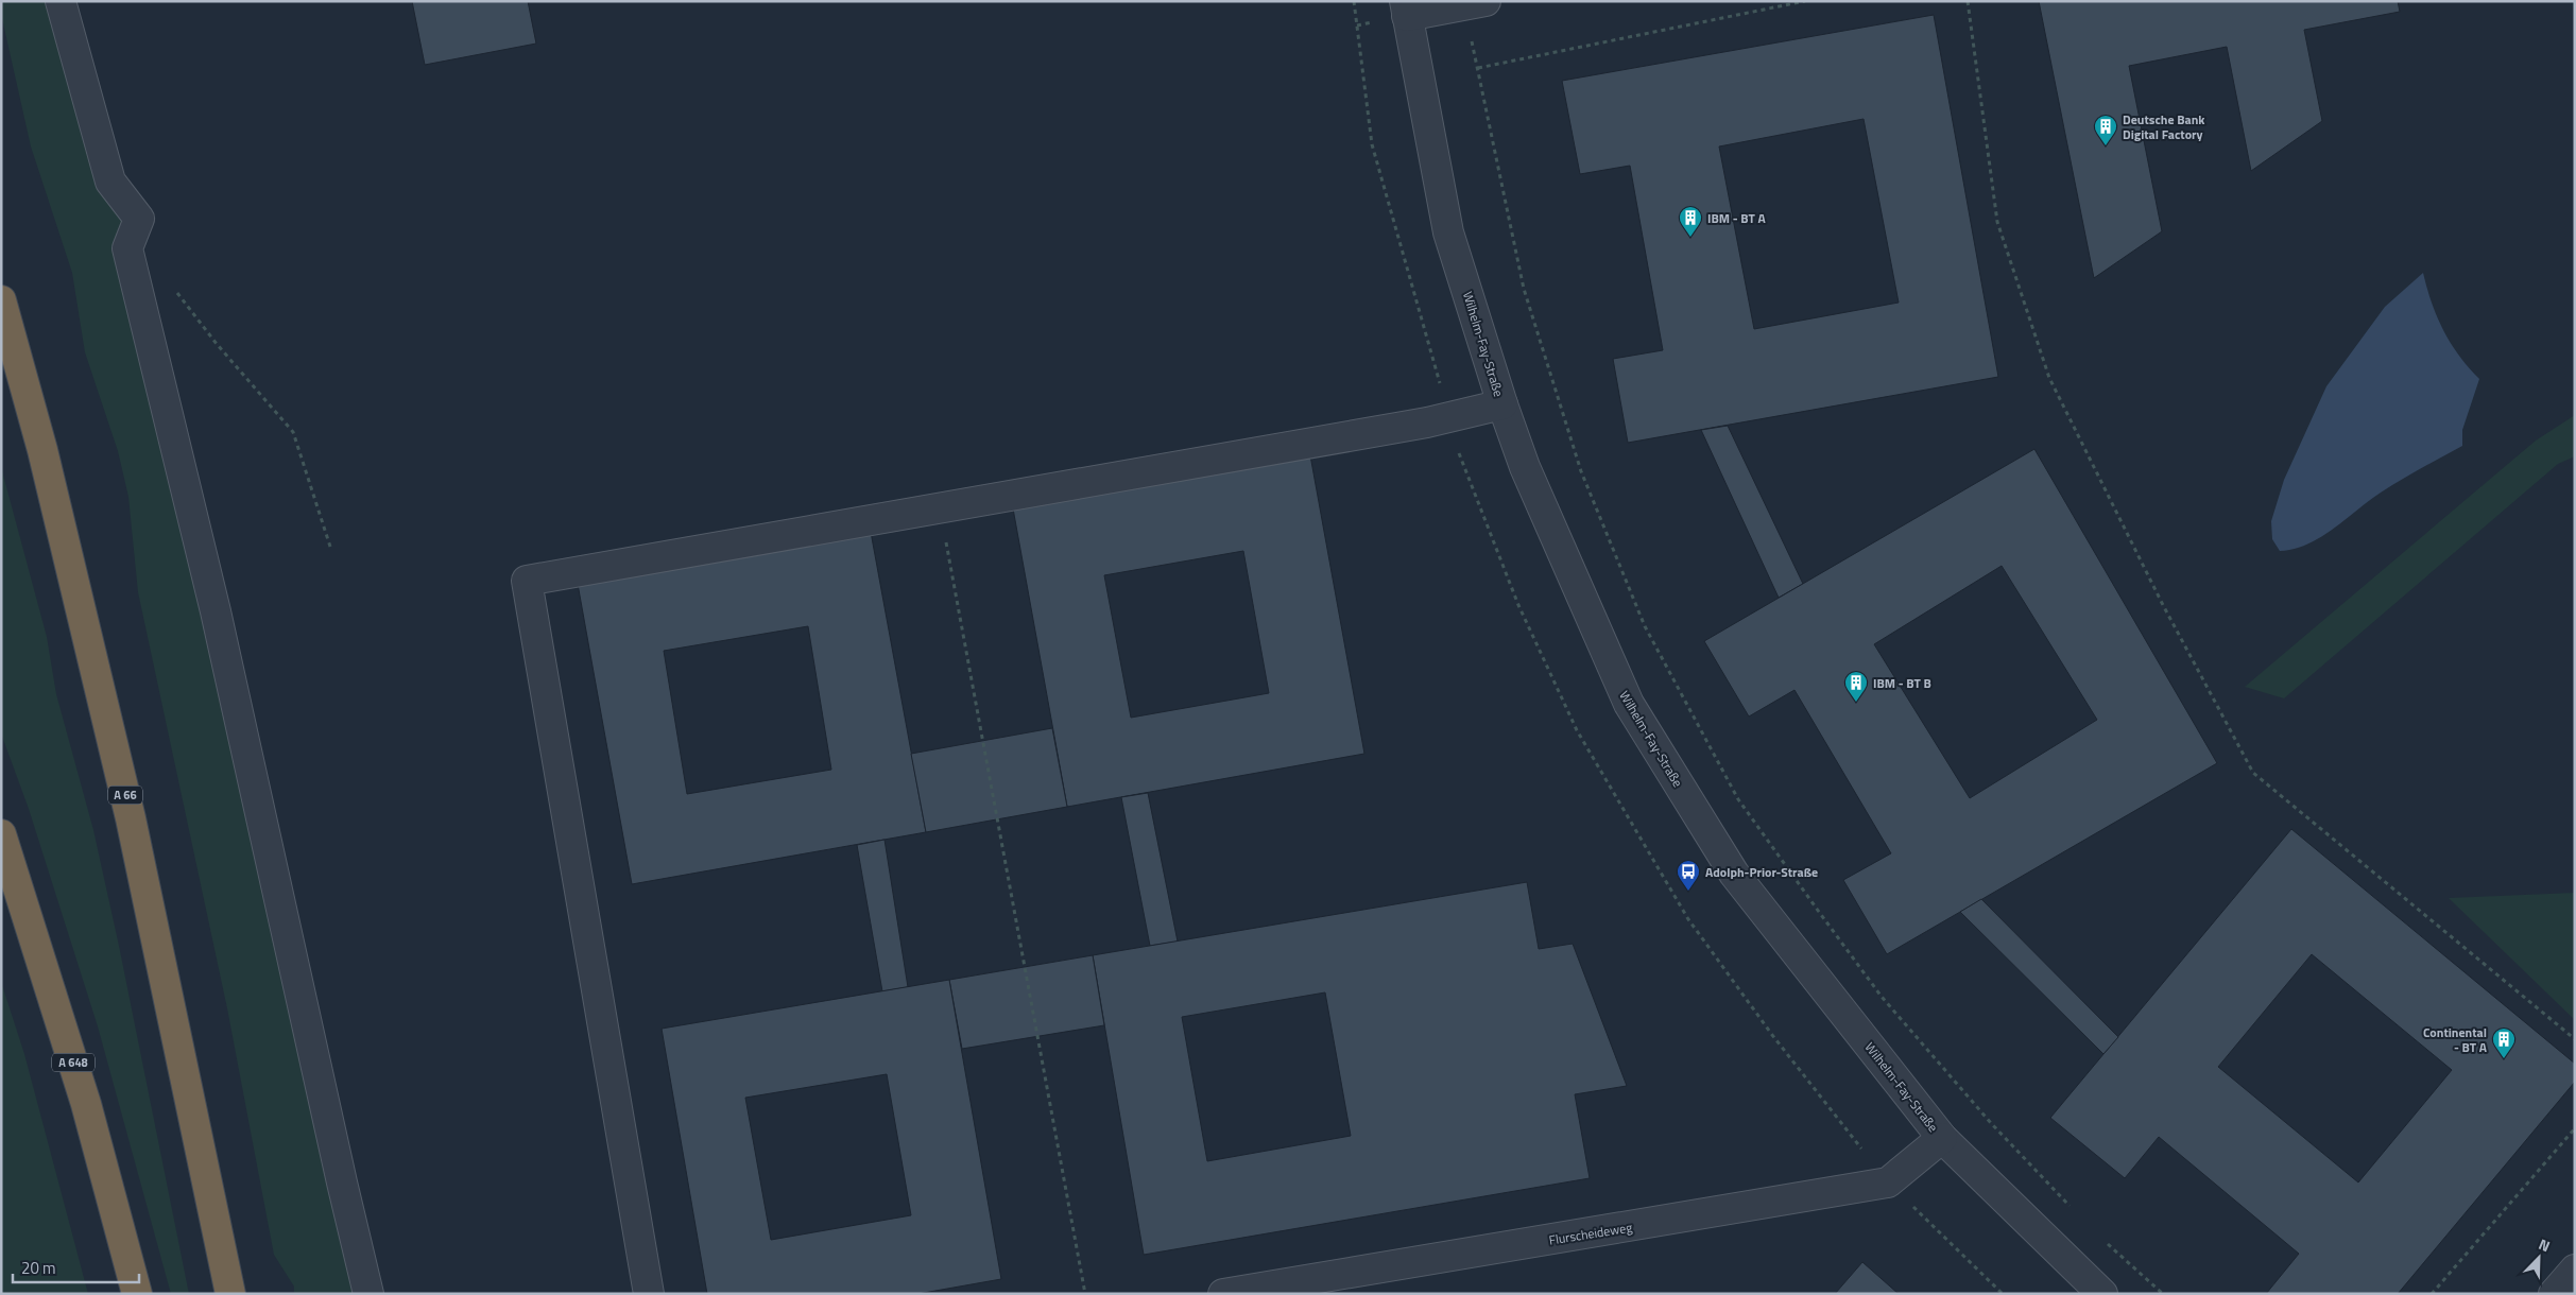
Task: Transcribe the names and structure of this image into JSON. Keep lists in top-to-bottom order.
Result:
{
  "streets": {
    "highway": ["A 66", "A 648"],
    "street": ["Wilhelm-Fay-Straße", "Flurscheideweg"]
  },
  "crossings": [
    ["Wilhelm-Fay-Straße", "Flurscheideweg"]
  ],
  "places": {
    "building": [
      "Deutsche Bank Digital Factory",
      "IBM - BT A",
      "IBM - BT B",
      "Continental - BT A"
    ],
    "bus stop": ["Adolph-Prior-Straße"]
  },
  "scale_bar": "20 m",
  "north": "top right"
}
